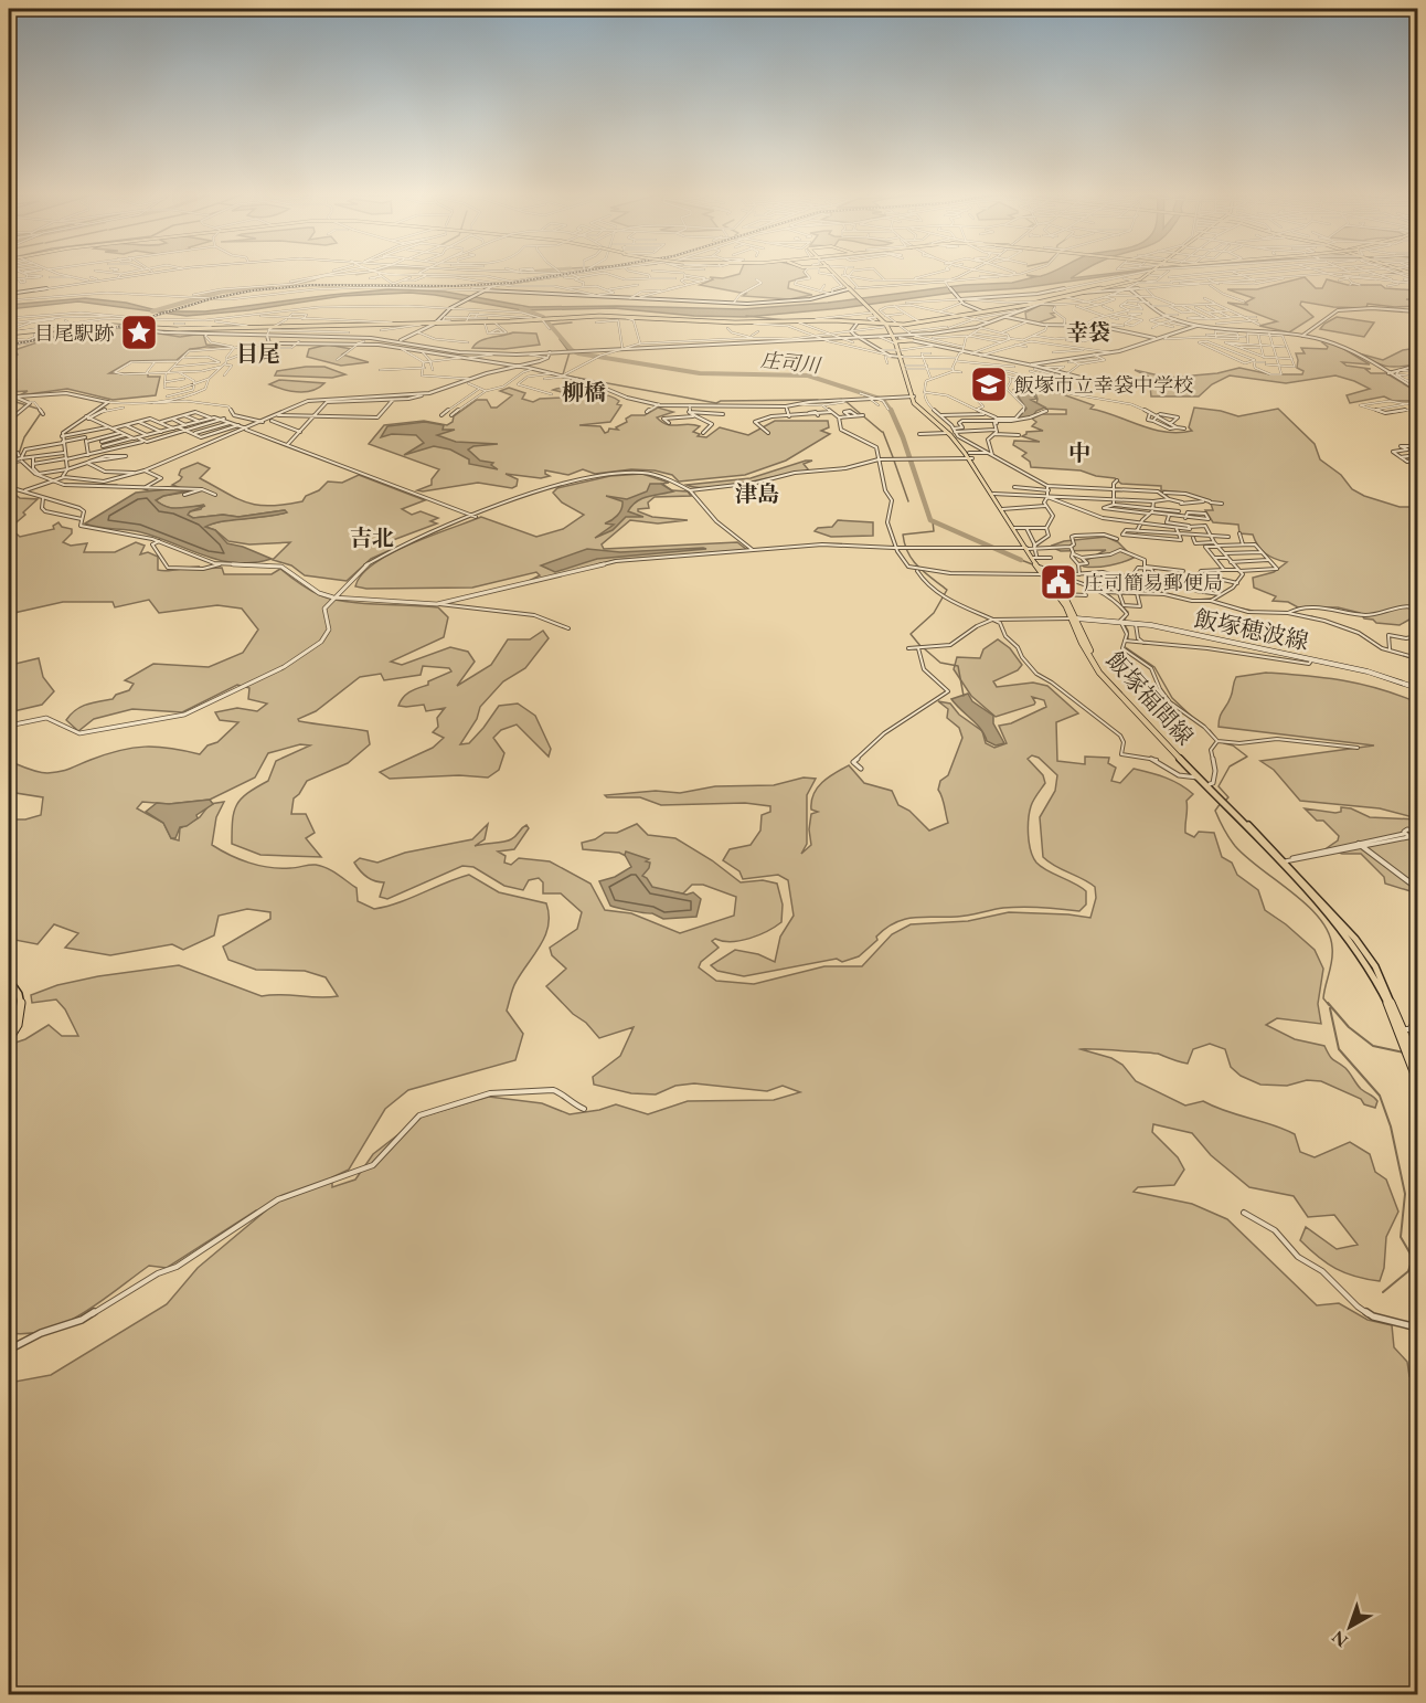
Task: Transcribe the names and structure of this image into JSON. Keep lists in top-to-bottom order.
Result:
{
  "streets": {
    "main road": ["飯塚穂波線", "飯塚福間線"]
  },
  "crossings": [
    ["飯塚穂波線", "飯塚福間線"]
  ],
  "districts": [
    "幸袋",
    "目尾",
    "柳橋",
    "中",
    "津島",
    "吉北"
  ],
  "water": ["庄司川"],
  "places": {
    "place": ["目尾駅跡"],
    "school or university": ["飯塚市立幸袋中学校"],
    "public building": ["庄司簡易郵便局"]
  },
  "north": "bottom left"
}
